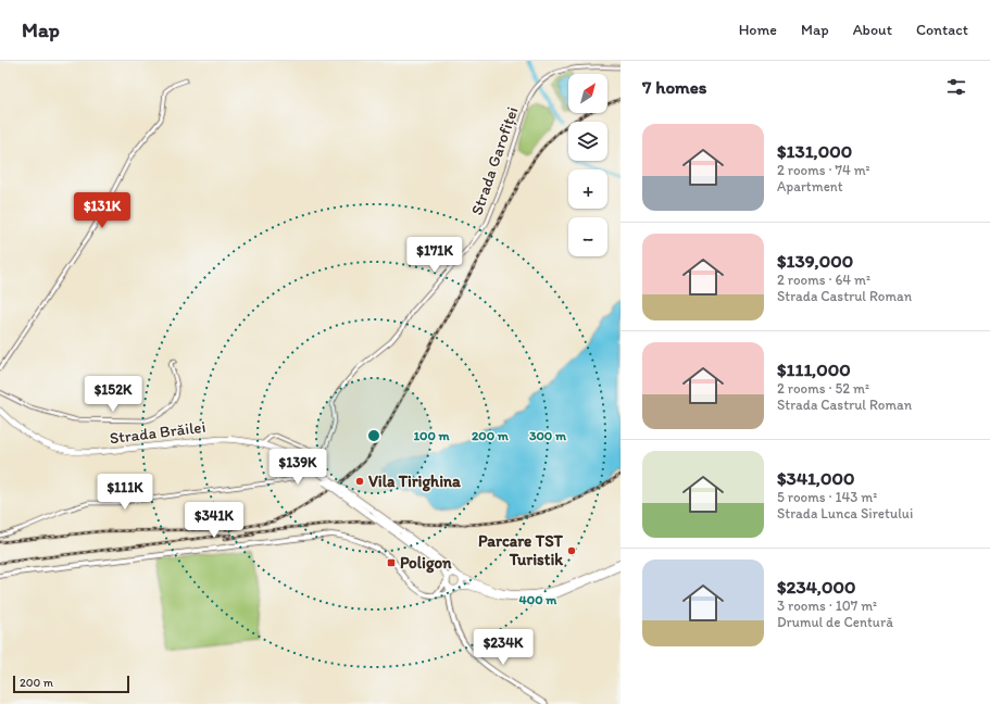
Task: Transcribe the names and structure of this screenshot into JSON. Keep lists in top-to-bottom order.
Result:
{
  "streets": {
    "highway": ["Strada Brăilei"],
    "street": ["Strada Garofiței"]
  },
  "crossings": [
    ["Strada Garofiței", "Strada Brăilei"]
  ],
  "places": {
    "other": ["Vila Tirighina", "Parcare TST Turistik"],
    "transit": ["Poligon"]
  },
  "scale_bar": "200 m",
  "north": "top right",
  "page": {
    "header": "Map",
    "nav": [
      "Home",
      "Map",
      "About",
      "Contact"
    ],
    "heading": "7 homes",
    "map_buttons": ["+", "−"],
    "list": [
      {
        "name": "$131,000",
        "note": "2 rooms · 74 m² · Apartment"
      },
      {
        "name": "$139,000",
        "note": "2 rooms · 64 m² · Strada Castrul Roman"
      },
      {
        "name": "$111,000",
        "note": "2 rooms · 52 m² · Strada Castrul Roman"
      },
      {
        "name": "$341,000",
        "note": "5 rooms · 143 m² · Strada Lunca Siretului"
      },
      {
        "name": "$234,000",
        "note": "3 rooms · 107 m² · Drumul de Centură"
      }
    ],
    "price": [
      "$131K",
      "$171K",
      "$152K",
      "$139K",
      "$111K",
      "$341K",
      "$234K"
    ],
    "scale": "200 m"
  },
  "rings": [
    "100 m",
    "200 m",
    "300 m",
    "400 m"
  ]
}
